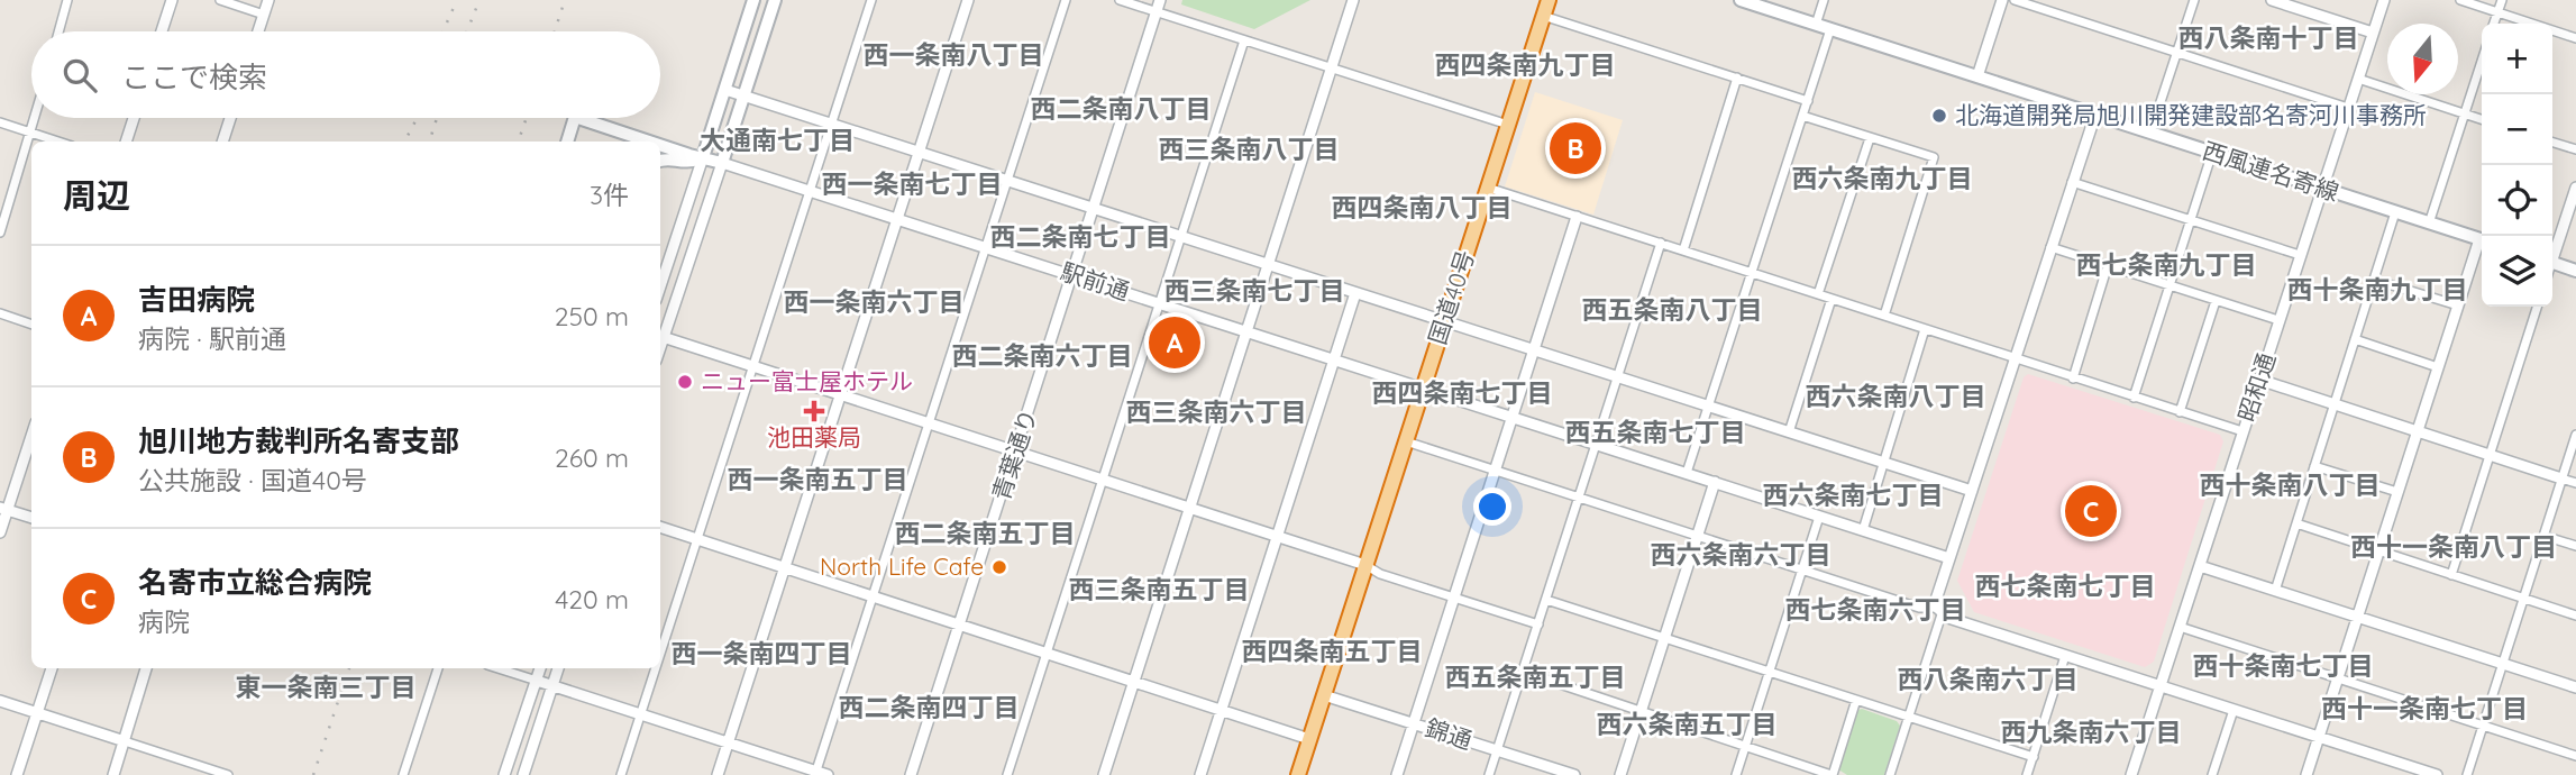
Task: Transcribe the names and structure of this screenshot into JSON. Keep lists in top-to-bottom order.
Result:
{
  "streets": {
    "highway": ["国道40号"],
    "main road": ["西風連名寄線"],
    "street": [
      "駅前通",
      "昭和通",
      "青葉通り",
      "錦通"
    ]
  },
  "crossings": [
    ["西風連名寄線", "昭和通"],
    ["駅前通", "国道40号"],
    ["駅前通", "青葉通り"],
    ["国道40号", "錦通"]
  ],
  "districts": [
    "西八条南十丁目",
    "西一条南八丁目",
    "西四条南九丁目",
    "西二条南八丁目",
    "大通南七丁目",
    "西三条南八丁目",
    "西六条南九丁目",
    "西一条南七丁目",
    "西四条南八丁目",
    "西二条南七丁目",
    "西七条南九丁目",
    "西十条南九丁目",
    "西三条南七丁目",
    "西一条南六丁目",
    "西五条南八丁目",
    "西二条南六丁目",
    "西四条南七丁目",
    "西六条南八丁目",
    "西三条南六丁目",
    "西五条南七丁目",
    "西一条南五丁目",
    "西十条南八丁目",
    "西六条南七丁目",
    "西二条南五丁目",
    "西十一条南八丁目",
    "西六条南六丁目",
    "西七条南七丁目",
    "西三条南五丁目",
    "西七条南六丁目",
    "西四条南五丁目",
    "西一条南四丁目",
    "西十条南七丁目",
    "西五条南五丁目",
    "西八条南六丁目",
    "東一条南三丁目",
    "西二条南四丁目",
    "西十一条南七丁目",
    "西六条南五丁目",
    "西九条南六丁目"
  ],
  "places": {
    "other": ["北海道開発局旭川開発建設部名寄河川事務所", "ニュー富士屋ホテル", "North Life Cafe"],
    "health": ["池田薬局"]
  },
  "north": "bottom",
  "page": {
    "map_buttons": ["+", "−"],
    "search": "ここで検索",
    "pins": ["B", "A", "C"],
    "heading": ["周辺", "3件"],
    "list": [
      {
        "mark": "A",
        "name": "吉田病院",
        "note": "病院 · 駅前通",
        "value": "250 m"
      },
      {
        "mark": "B",
        "name": "旭川地方裁判所名寄支部",
        "note": "公共施設 · 国道40号",
        "value": "260 m"
      },
      {
        "mark": "C",
        "name": "名寄市立総合病院",
        "note": "病院",
        "value": "420 m"
      }
    ]
  }
}
